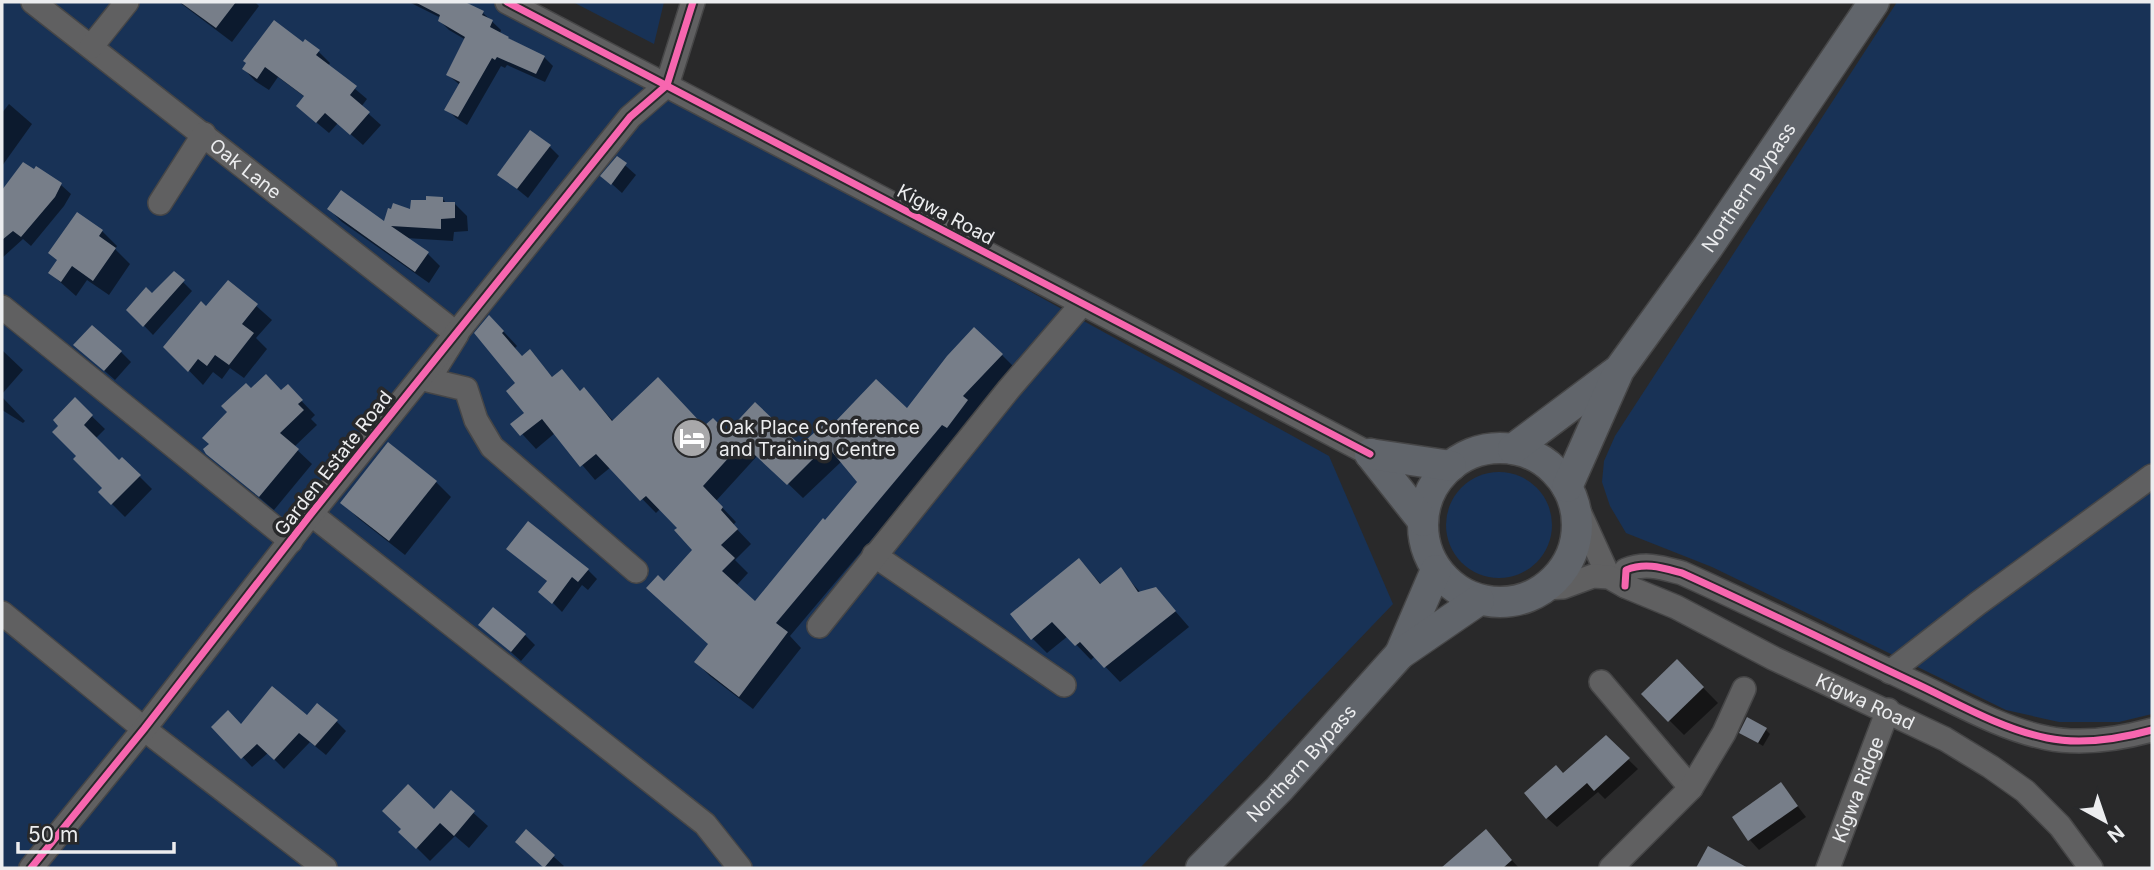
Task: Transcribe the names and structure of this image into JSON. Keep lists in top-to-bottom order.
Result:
{
  "streets": {
    "main road": ["Northern Bypass"],
    "street": [
      "Oak Lane",
      "Kigwa Road",
      "Garden Estate Road",
      "Kigwa Ridge"
    ]
  },
  "crossings": [
    ["Oak Lane", "Garden Estate Road"],
    ["Kigwa Road", "Garden Estate Road"],
    ["Kigwa Road", "Kigwa Ridge"]
  ],
  "places": {
    "hotel": ["Oak Place Conference and Training Centre"]
  },
  "scale_bar": "50 m",
  "north": "bottom right"
}
